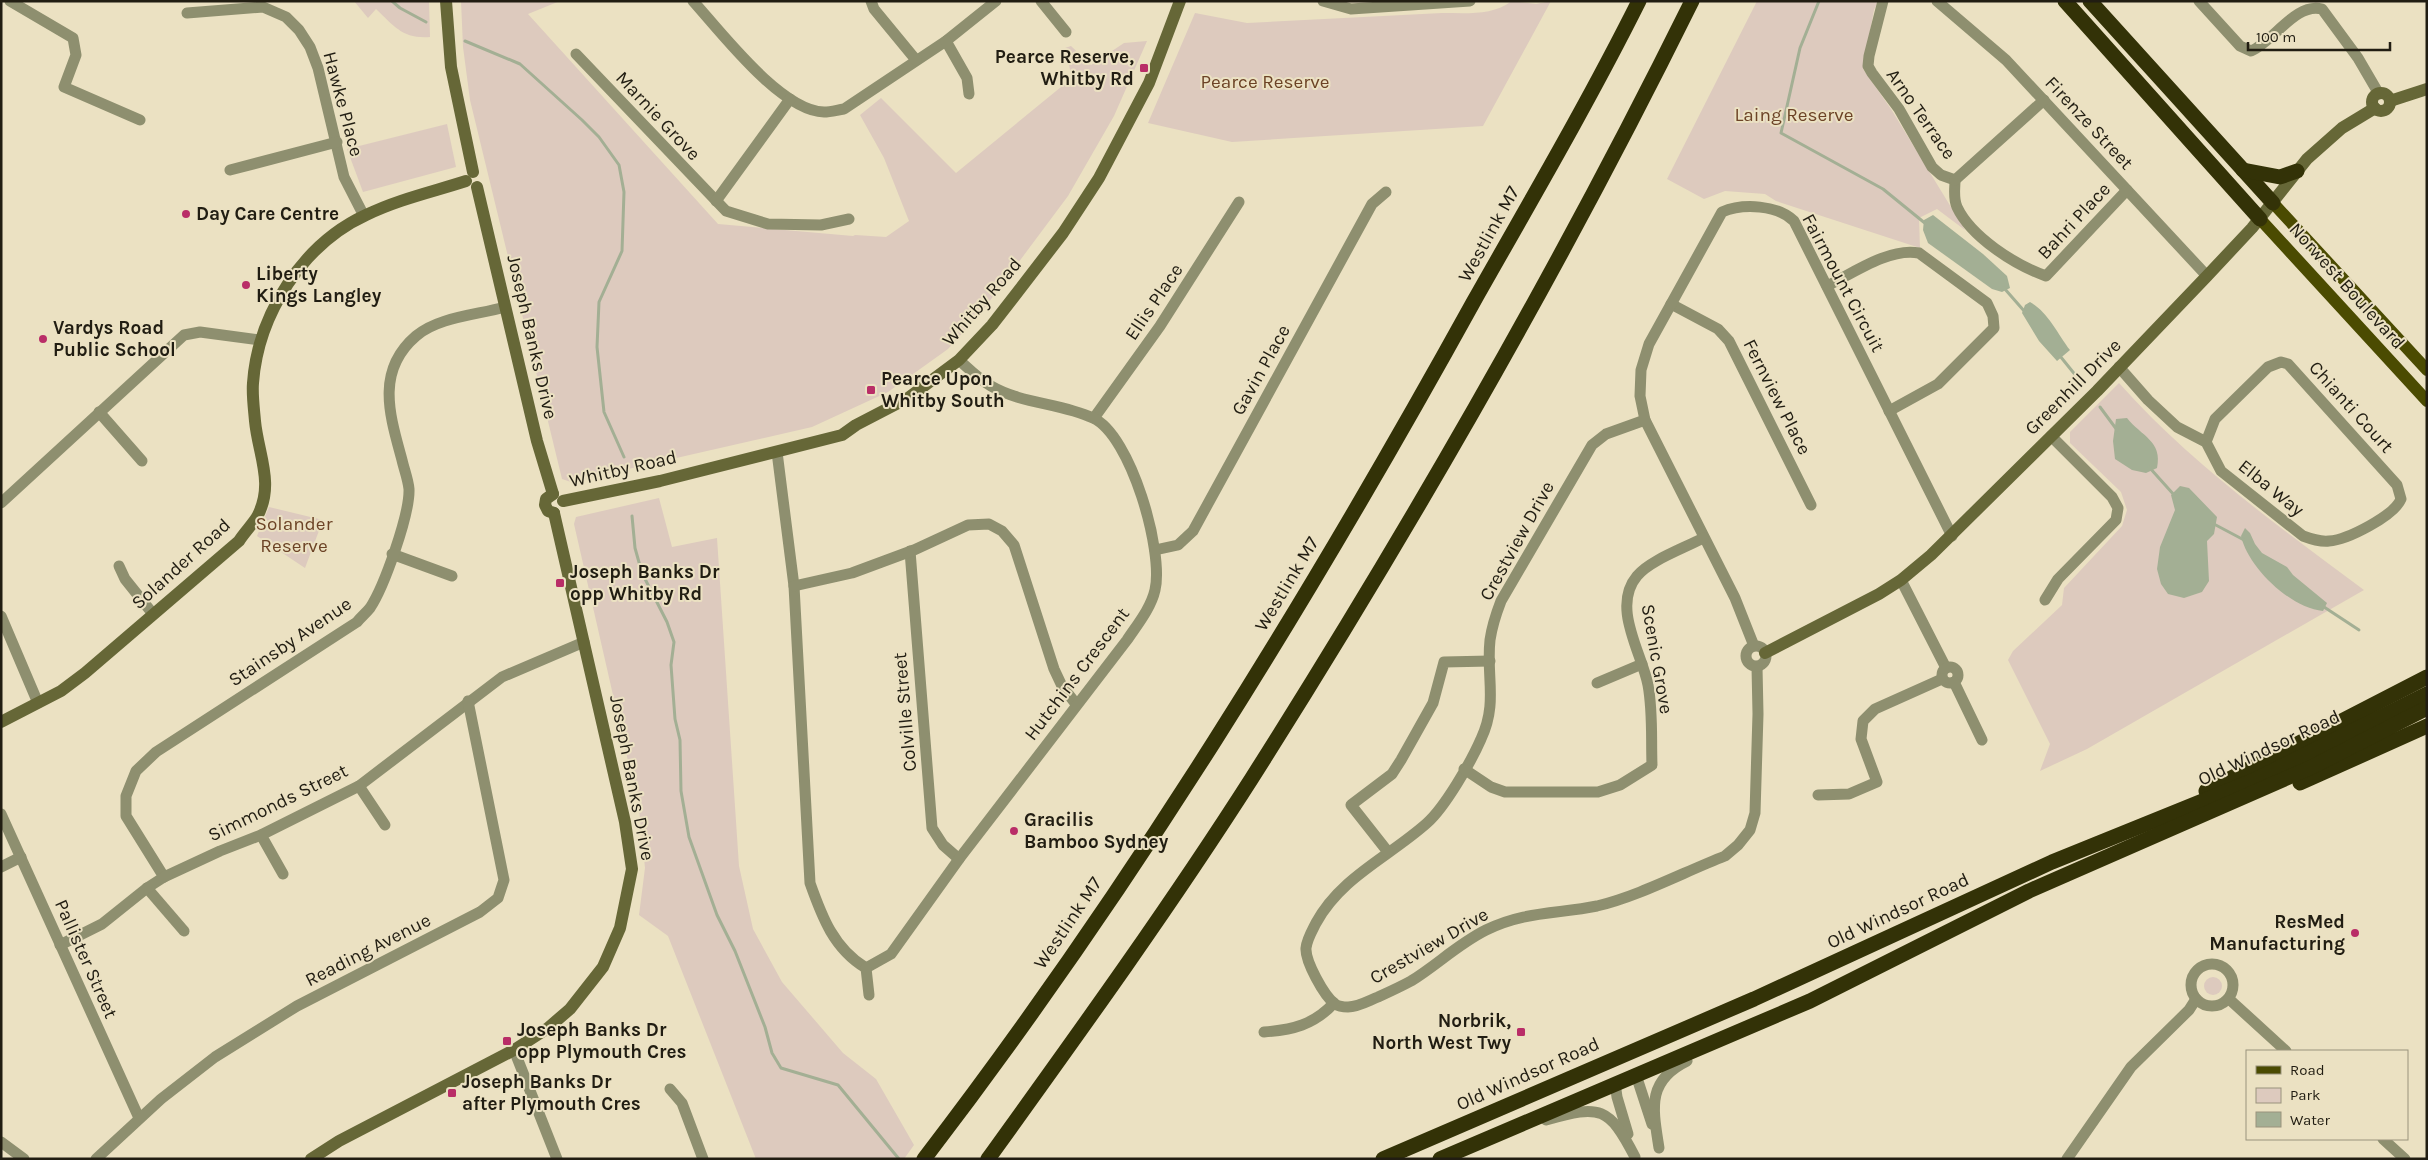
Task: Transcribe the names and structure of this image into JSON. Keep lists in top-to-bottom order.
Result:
{
  "streets": {
    "highway": ["Westlink M7", "Old Windsor Road"],
    "main road": ["Norwest Boulevard"],
    "street": [
      "Hawke Place",
      "Arno Terrace",
      "Marnie Grove",
      "Firenze Street",
      "Bahri Place",
      "Fairmount Circuit",
      "Whitby Road",
      "Ellis Place",
      "Joseph Banks Drive",
      "Gavin Place",
      "Greenhill Drive",
      "Fernview Place",
      "Chianti Court",
      "Elba Way",
      "Crestview Drive",
      "Solander Road",
      "Stainsby Avenue",
      "Scenic Grove",
      "Hutchins Crescent",
      "Colville Street",
      "Simmonds Street",
      "Reading Avenue",
      "Pallister Street"
    ]
  },
  "crossings": [
    ["Hawke Place", "Solander Road"],
    ["Arno Terrace", "Bahri Place"],
    ["Firenze Street", "Bahri Place"],
    ["Firenze Street", "Greenhill Drive"],
    ["Fairmount Circuit", "Greenhill Drive"],
    ["Fairmount Circuit", "Fernview Place"],
    ["Fairmount Circuit", "Crestview Drive"],
    ["Fairmount Circuit", "Scenic Grove"],
    ["Norwest Boulevard", "Greenhill Drive"],
    ["Whitby Road", "Joseph Banks Drive"],
    ["Whitby Road", "Hutchins Crescent"],
    ["Ellis Place", "Hutchins Crescent"],
    ["Joseph Banks Drive", "Solander Road"],
    ["Joseph Banks Drive", "Stainsby Avenue"],
    ["Joseph Banks Drive", "Simmonds Street"],
    ["Gavin Place", "Hutchins Crescent"],
    ["Greenhill Drive", "Crestview Drive"],
    ["Chianti Court", "Elba Way"],
    ["Crestview Drive", "Scenic Grove"],
    ["Stainsby Avenue", "Simmonds Street"],
    ["Hutchins Crescent", "Colville Street"],
    ["Simmonds Street", "Reading Avenue"],
    ["Simmonds Street", "Pallister Street"],
    ["Reading Avenue", "Pallister Street"]
  ],
  "parks": ["Pearce Reserve", "Laing Reserve", "Solander Reserve"],
  "places": {
    "transit": [
      "Pearce Reserve, Whitby Rd",
      "Pearce Upon Whitby South",
      "Joseph Banks Dr opp Whitby Rd",
      "Norbrik, North West Twy",
      "Joseph Banks Dr opp Plymouth Cres",
      "Joseph Banks Dr after Plymouth Cres"
    ],
    "other": [
      "Day Care Centre",
      "Liberty Kings Langley",
      "Vardys Road Public School",
      "Gracilis Bamboo Sydney",
      "ResMed Manufacturing"
    ]
  },
  "legend": ["Road", "Park", "Water"],
  "scale_bar": "100 m"
}
